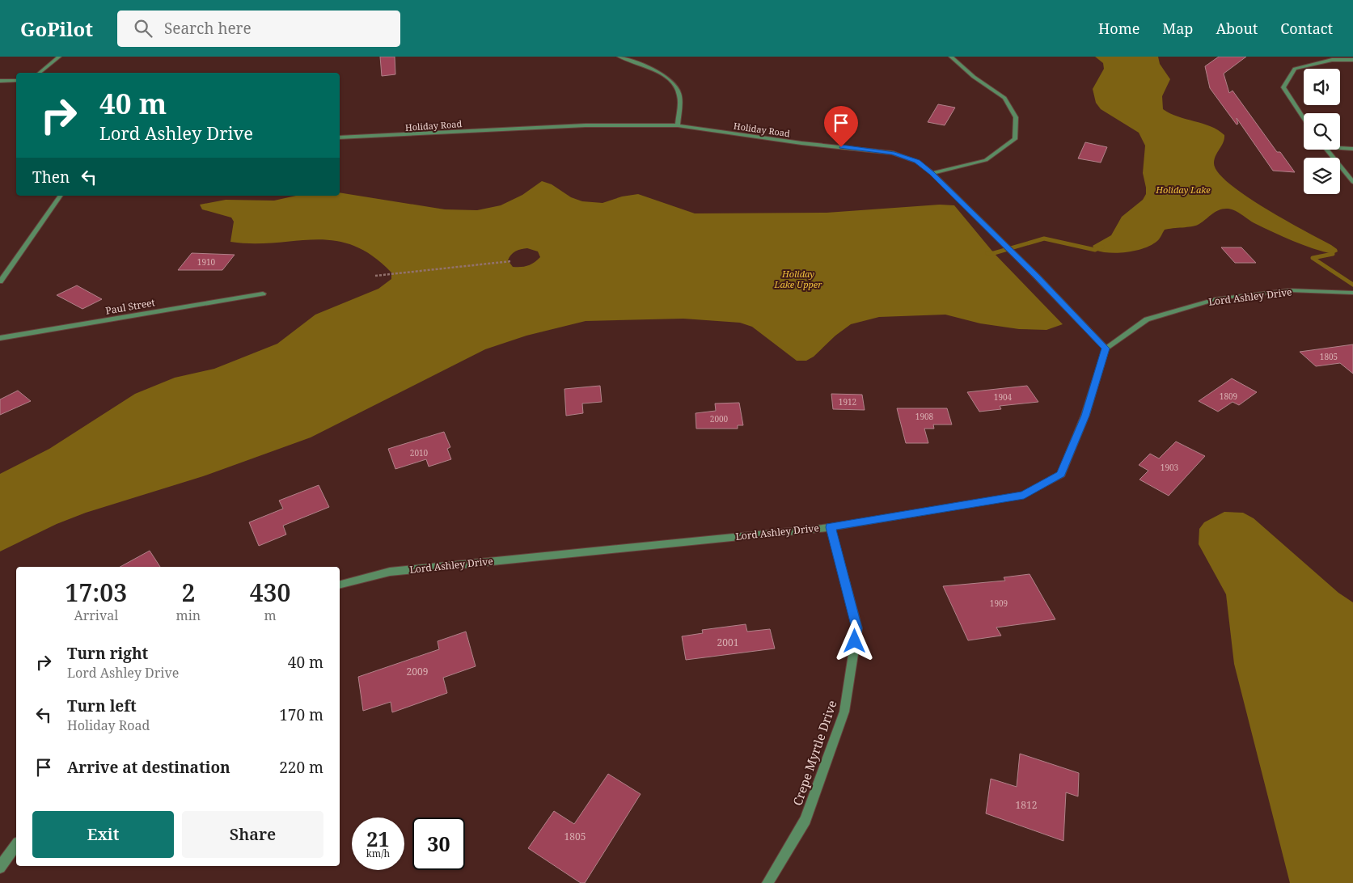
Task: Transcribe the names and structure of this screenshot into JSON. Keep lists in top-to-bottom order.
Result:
{
  "streets": {
    "street": [
      "Holiday Road",
      "Lord Ashley Drive",
      "Paul Street",
      "Crepe Myrtle Drive"
    ]
  },
  "crossings": [
    ["Holiday Road", "Lord Ashley Drive"],
    ["Lord Ashley Drive", "Crepe Myrtle Drive"]
  ],
  "water": ["Holiday Lake", "Holiday Lake Upper"],
  "house_numbers": [
    "1910",
    "1805",
    "1809",
    "1904",
    "1912",
    "1908",
    "2000",
    "2010",
    "1903",
    "1909",
    "2001",
    "2009",
    "1812",
    "1805"
  ],
  "page": {
    "header": "GoPilot",
    "search": "Search here",
    "nav": [
      "Home",
      "Map",
      "About",
      "Contact"
    ],
    "turn": ["40 m", "Lord Ashley Drive"],
    "then": "Then",
    "eta": [
      "17:03",
      "Arrival",
      "2",
      "min",
      "430",
      "m"
    ],
    "list": [
      {
        "name": "Turn right",
        "note": "Lord Ashley Drive",
        "value": "40 m"
      },
      {
        "name": "Turn left",
        "note": "Holiday Road",
        "value": "170 m"
      },
      {
        "name": "Arrive at destination",
        "value": "220 m"
      }
    ],
    "buttons": ["Exit", "Share"],
    "speed": "21 km/h",
    "limit": "30"
  }
}
